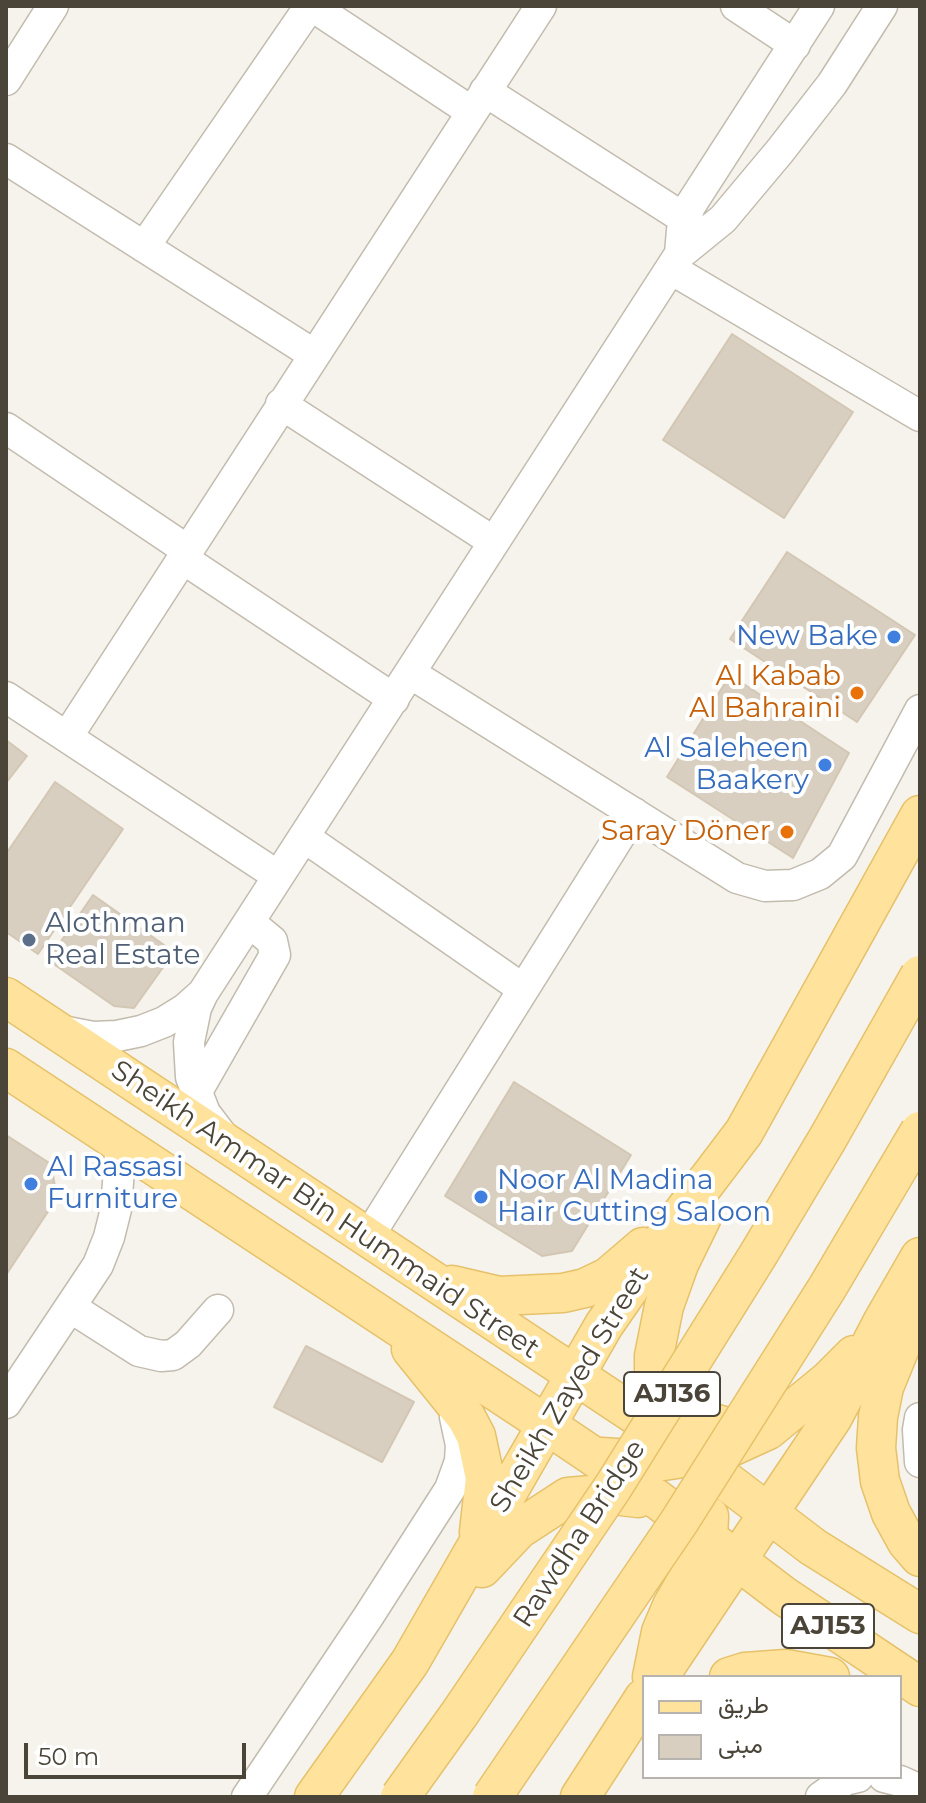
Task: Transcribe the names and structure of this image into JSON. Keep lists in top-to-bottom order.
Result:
{
  "streets": {
    "main road": [
      "Sheikh Ammar Bin Hummaid Street",
      "Sheikh Zayed Street",
      "AJ136",
      "Rawdha Bridge",
      "AJ153"
    ]
  },
  "crossings": [
    ["Sheikh Ammar Bin Hummaid Street", "Sheikh Zayed Street"]
  ],
  "places": [
    "New Bake",
    "Al Kabab Al Bahraini",
    "Al Saleheen Baakery",
    "Saray Döner",
    "Alothman Real Estate",
    "Al Rassasi Furniture",
    "Noor Al Madina Hair Cutting Saloon"
  ],
  "legend": ["طريق", "مبنى"],
  "scale_bar": "50 m"
}
